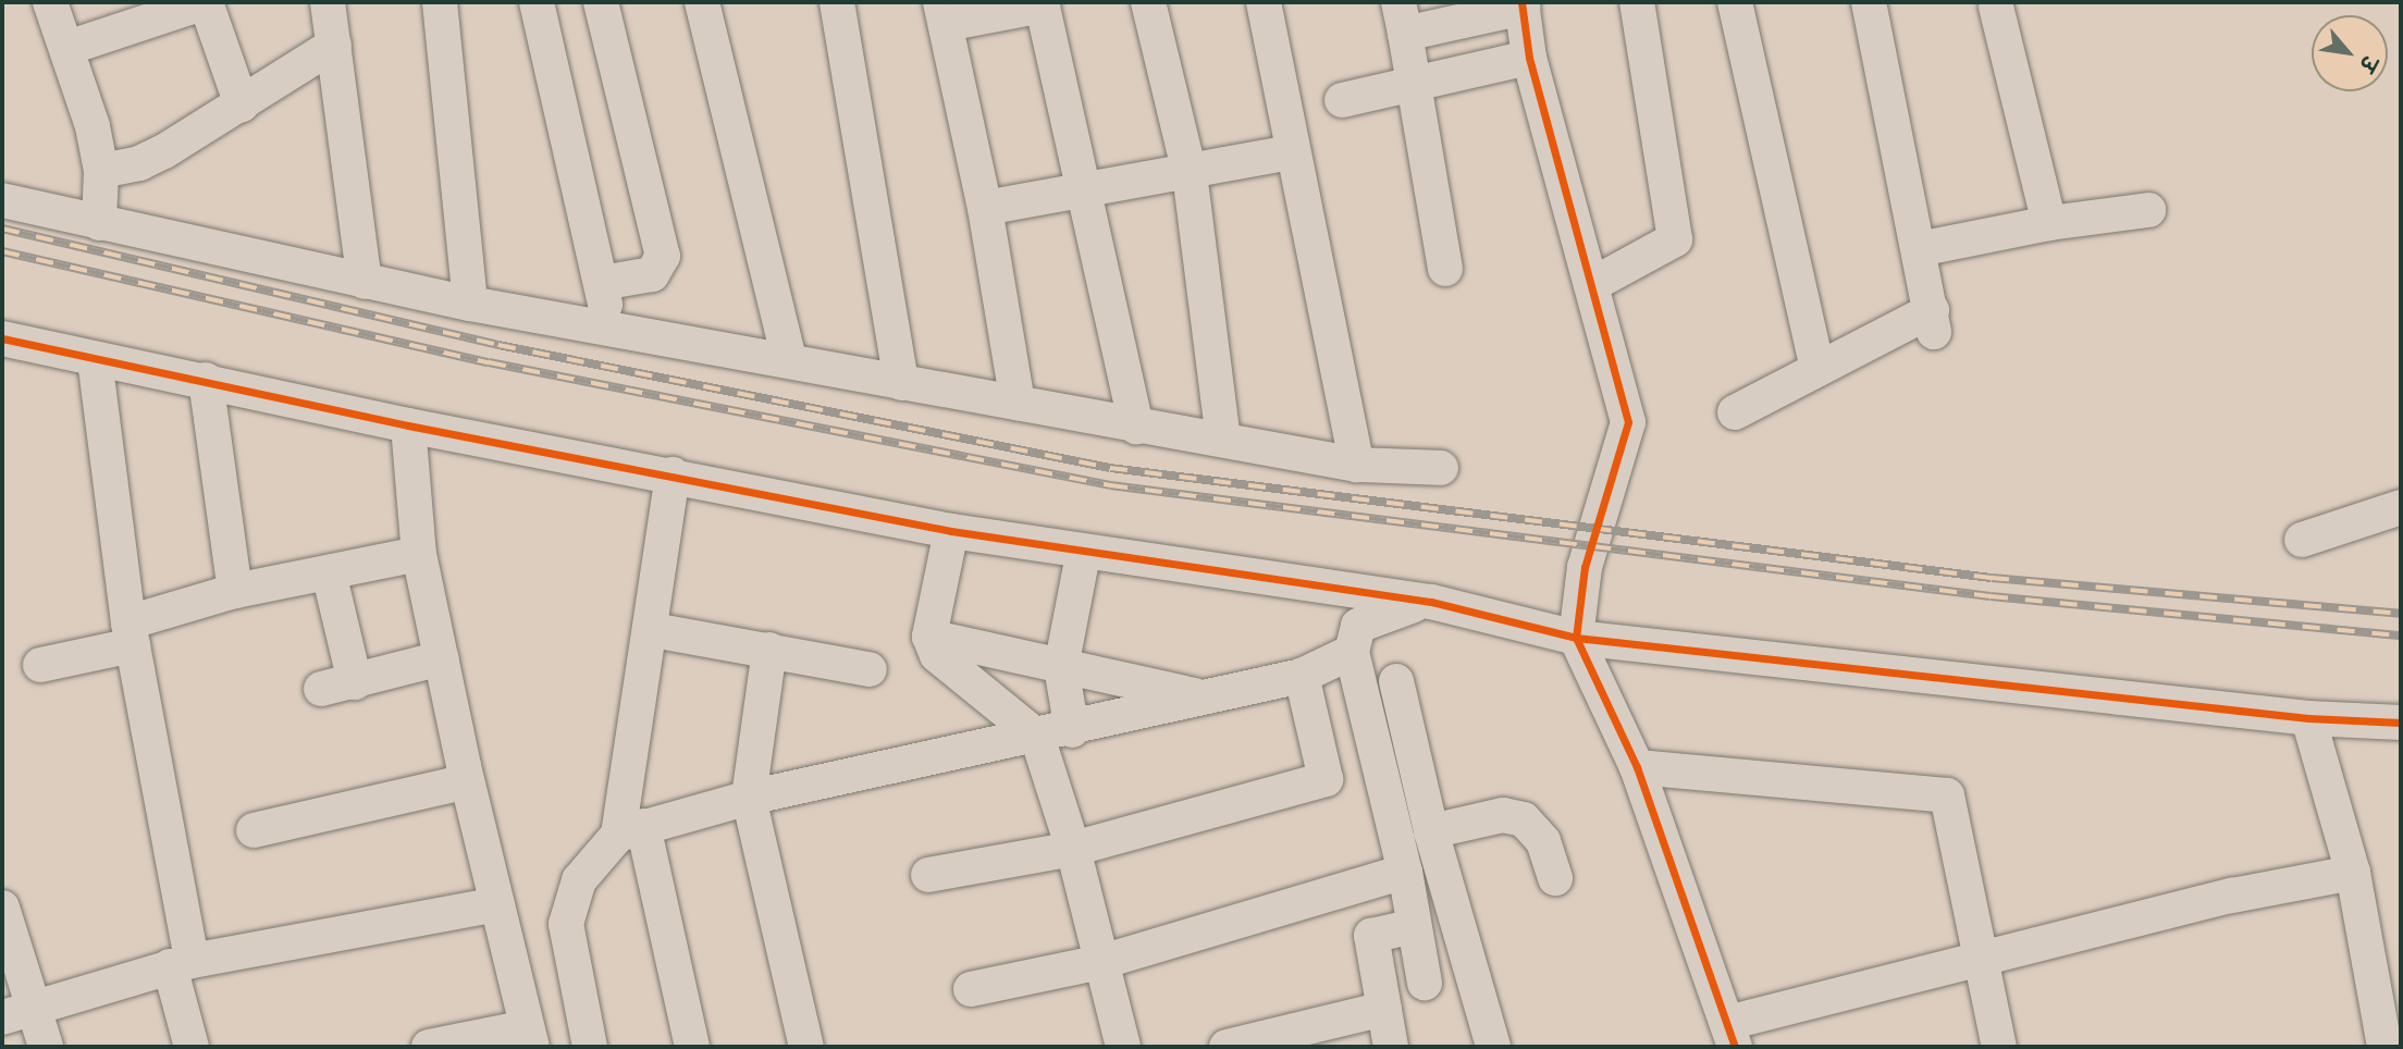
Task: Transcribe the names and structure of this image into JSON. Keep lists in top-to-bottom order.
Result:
{
  "north": "bottom right"
}
